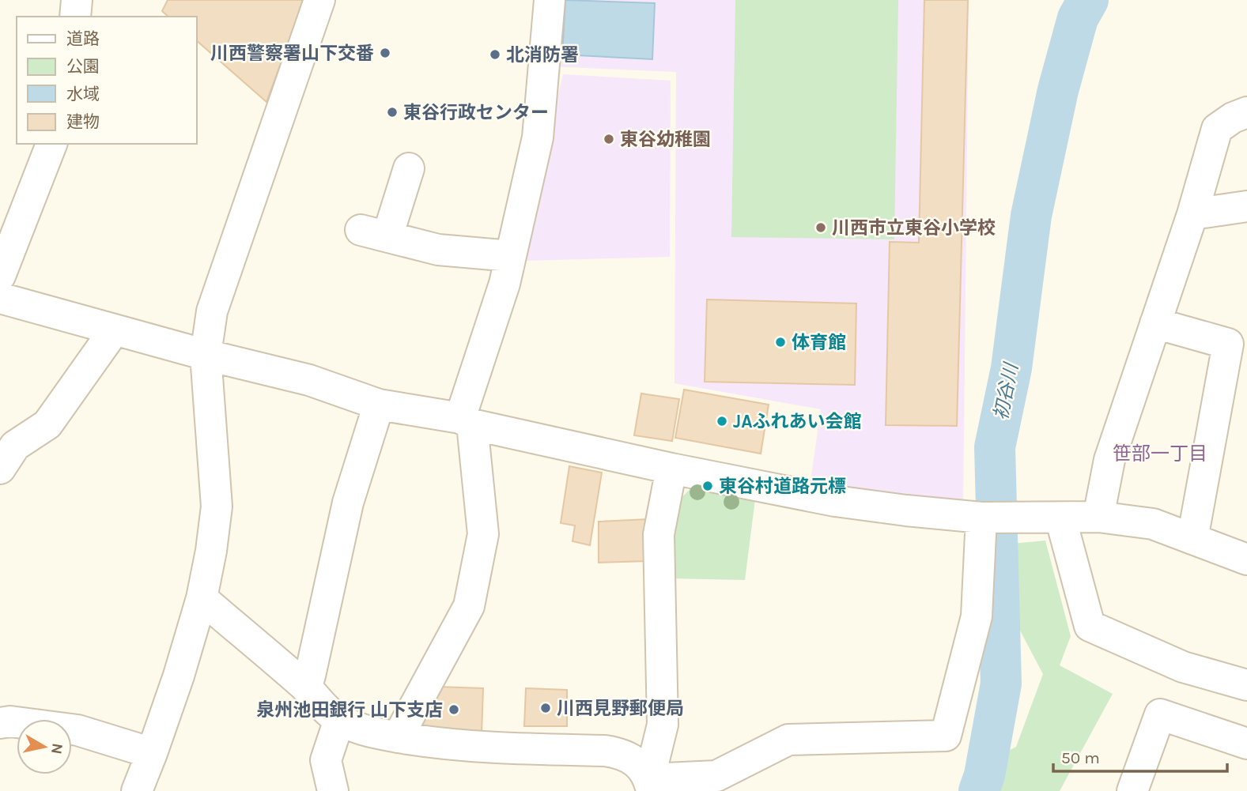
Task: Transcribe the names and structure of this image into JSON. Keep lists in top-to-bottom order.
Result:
{
  "districts": ["笹部一丁目"],
  "water": ["初谷川"],
  "places": [
    "川西警察署山下交番",
    "北消防署",
    "東谷行政センター",
    "東谷幼稚園",
    "川西市立東谷小学校",
    "体育館",
    "JAふれあい会館",
    "東谷村道路元標",
    "川西見野郵便局",
    "泉州池田銀行 山下支店"
  ],
  "legend": [
    "道路",
    "公園",
    "水域",
    "建物"
  ],
  "scale_bar": "50 m",
  "north": "right"
}
